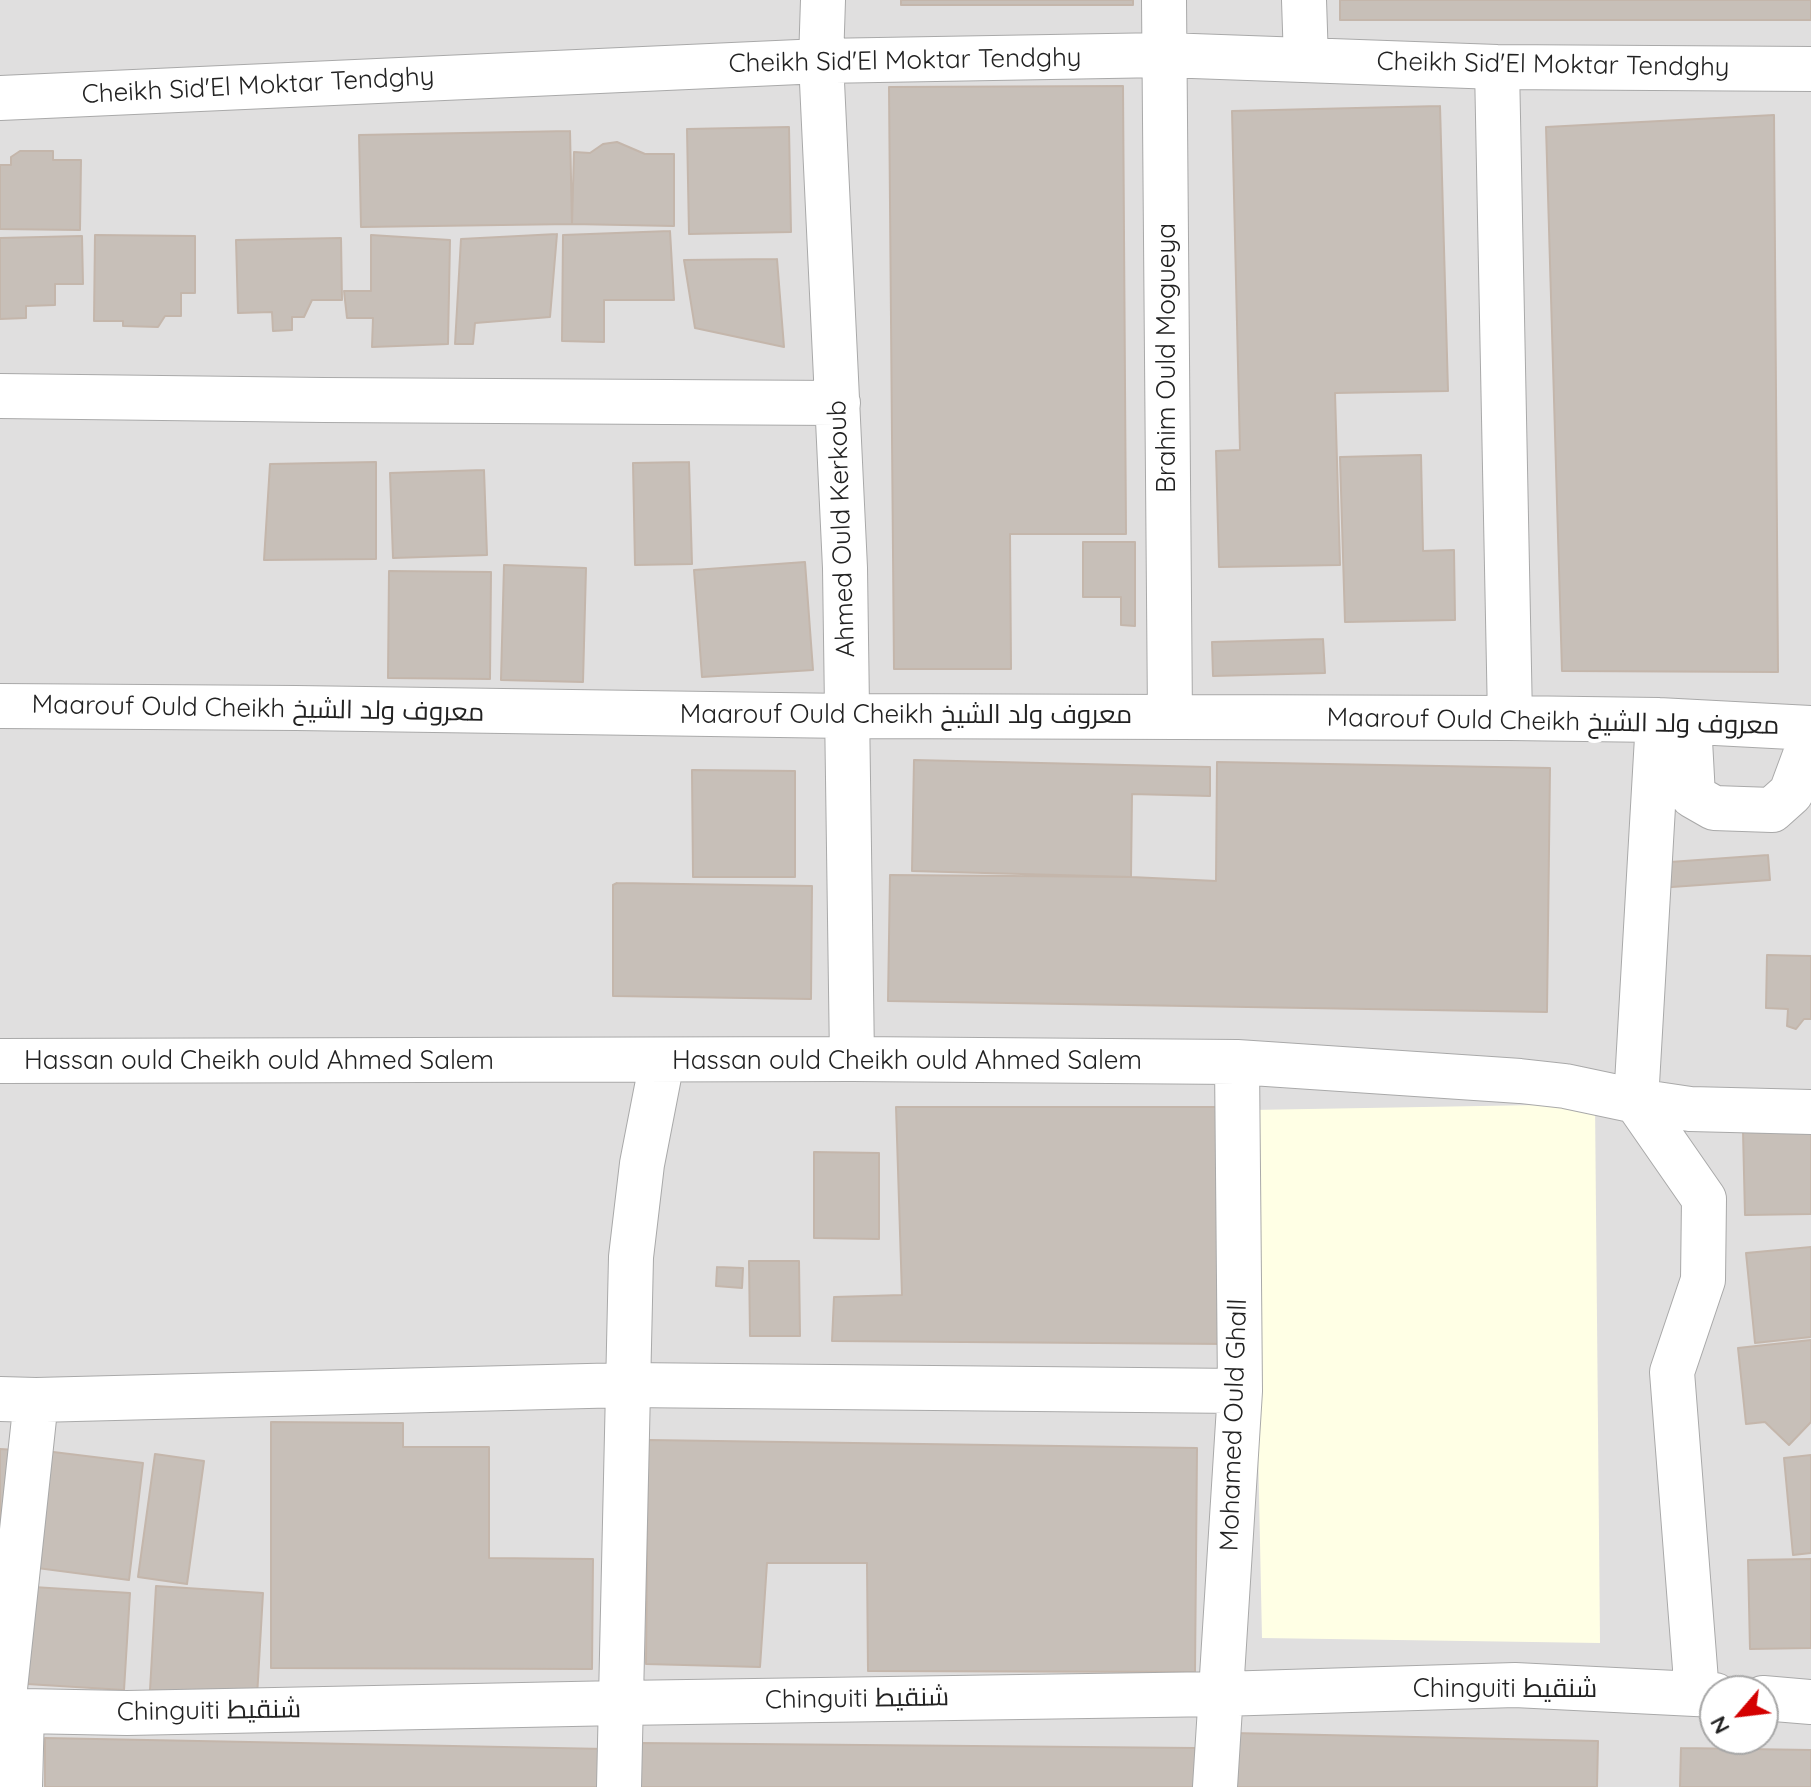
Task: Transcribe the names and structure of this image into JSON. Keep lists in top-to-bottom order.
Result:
{
  "streets": {
    "street": [
      "Cheikh Sid'El Moktar Tendghy",
      "Brahim Ould Mogueya",
      "Ahmed Ould Kerkoub",
      "Maarouf Ould Cheikh معروف ولد الشيخ",
      "Hassan ould Cheikh ould Ahmed Salem",
      "Mohamed Ould Ghall",
      "Chinguiti شنقيط"
    ]
  },
  "crossings": [
    ["Cheikh Sid'El Moktar Tendghy", "Brahim Ould Mogueya"],
    ["Cheikh Sid'El Moktar Tendghy", "Ahmed Ould Kerkoub"],
    ["Brahim Ould Mogueya", "Maarouf Ould Cheikh معروف ولد الشيخ"],
    ["Ahmed Ould Kerkoub", "Maarouf Ould Cheikh معروف ولد الشيخ"],
    ["Ahmed Ould Kerkoub", "Hassan ould Cheikh ould Ahmed Salem"],
    ["Hassan ould Cheikh ould Ahmed Salem", "Mohamed Ould Ghall"],
    ["Mohamed Ould Ghall", "Chinguiti شنقيط"]
  ],
  "north": "bottom left"
}
